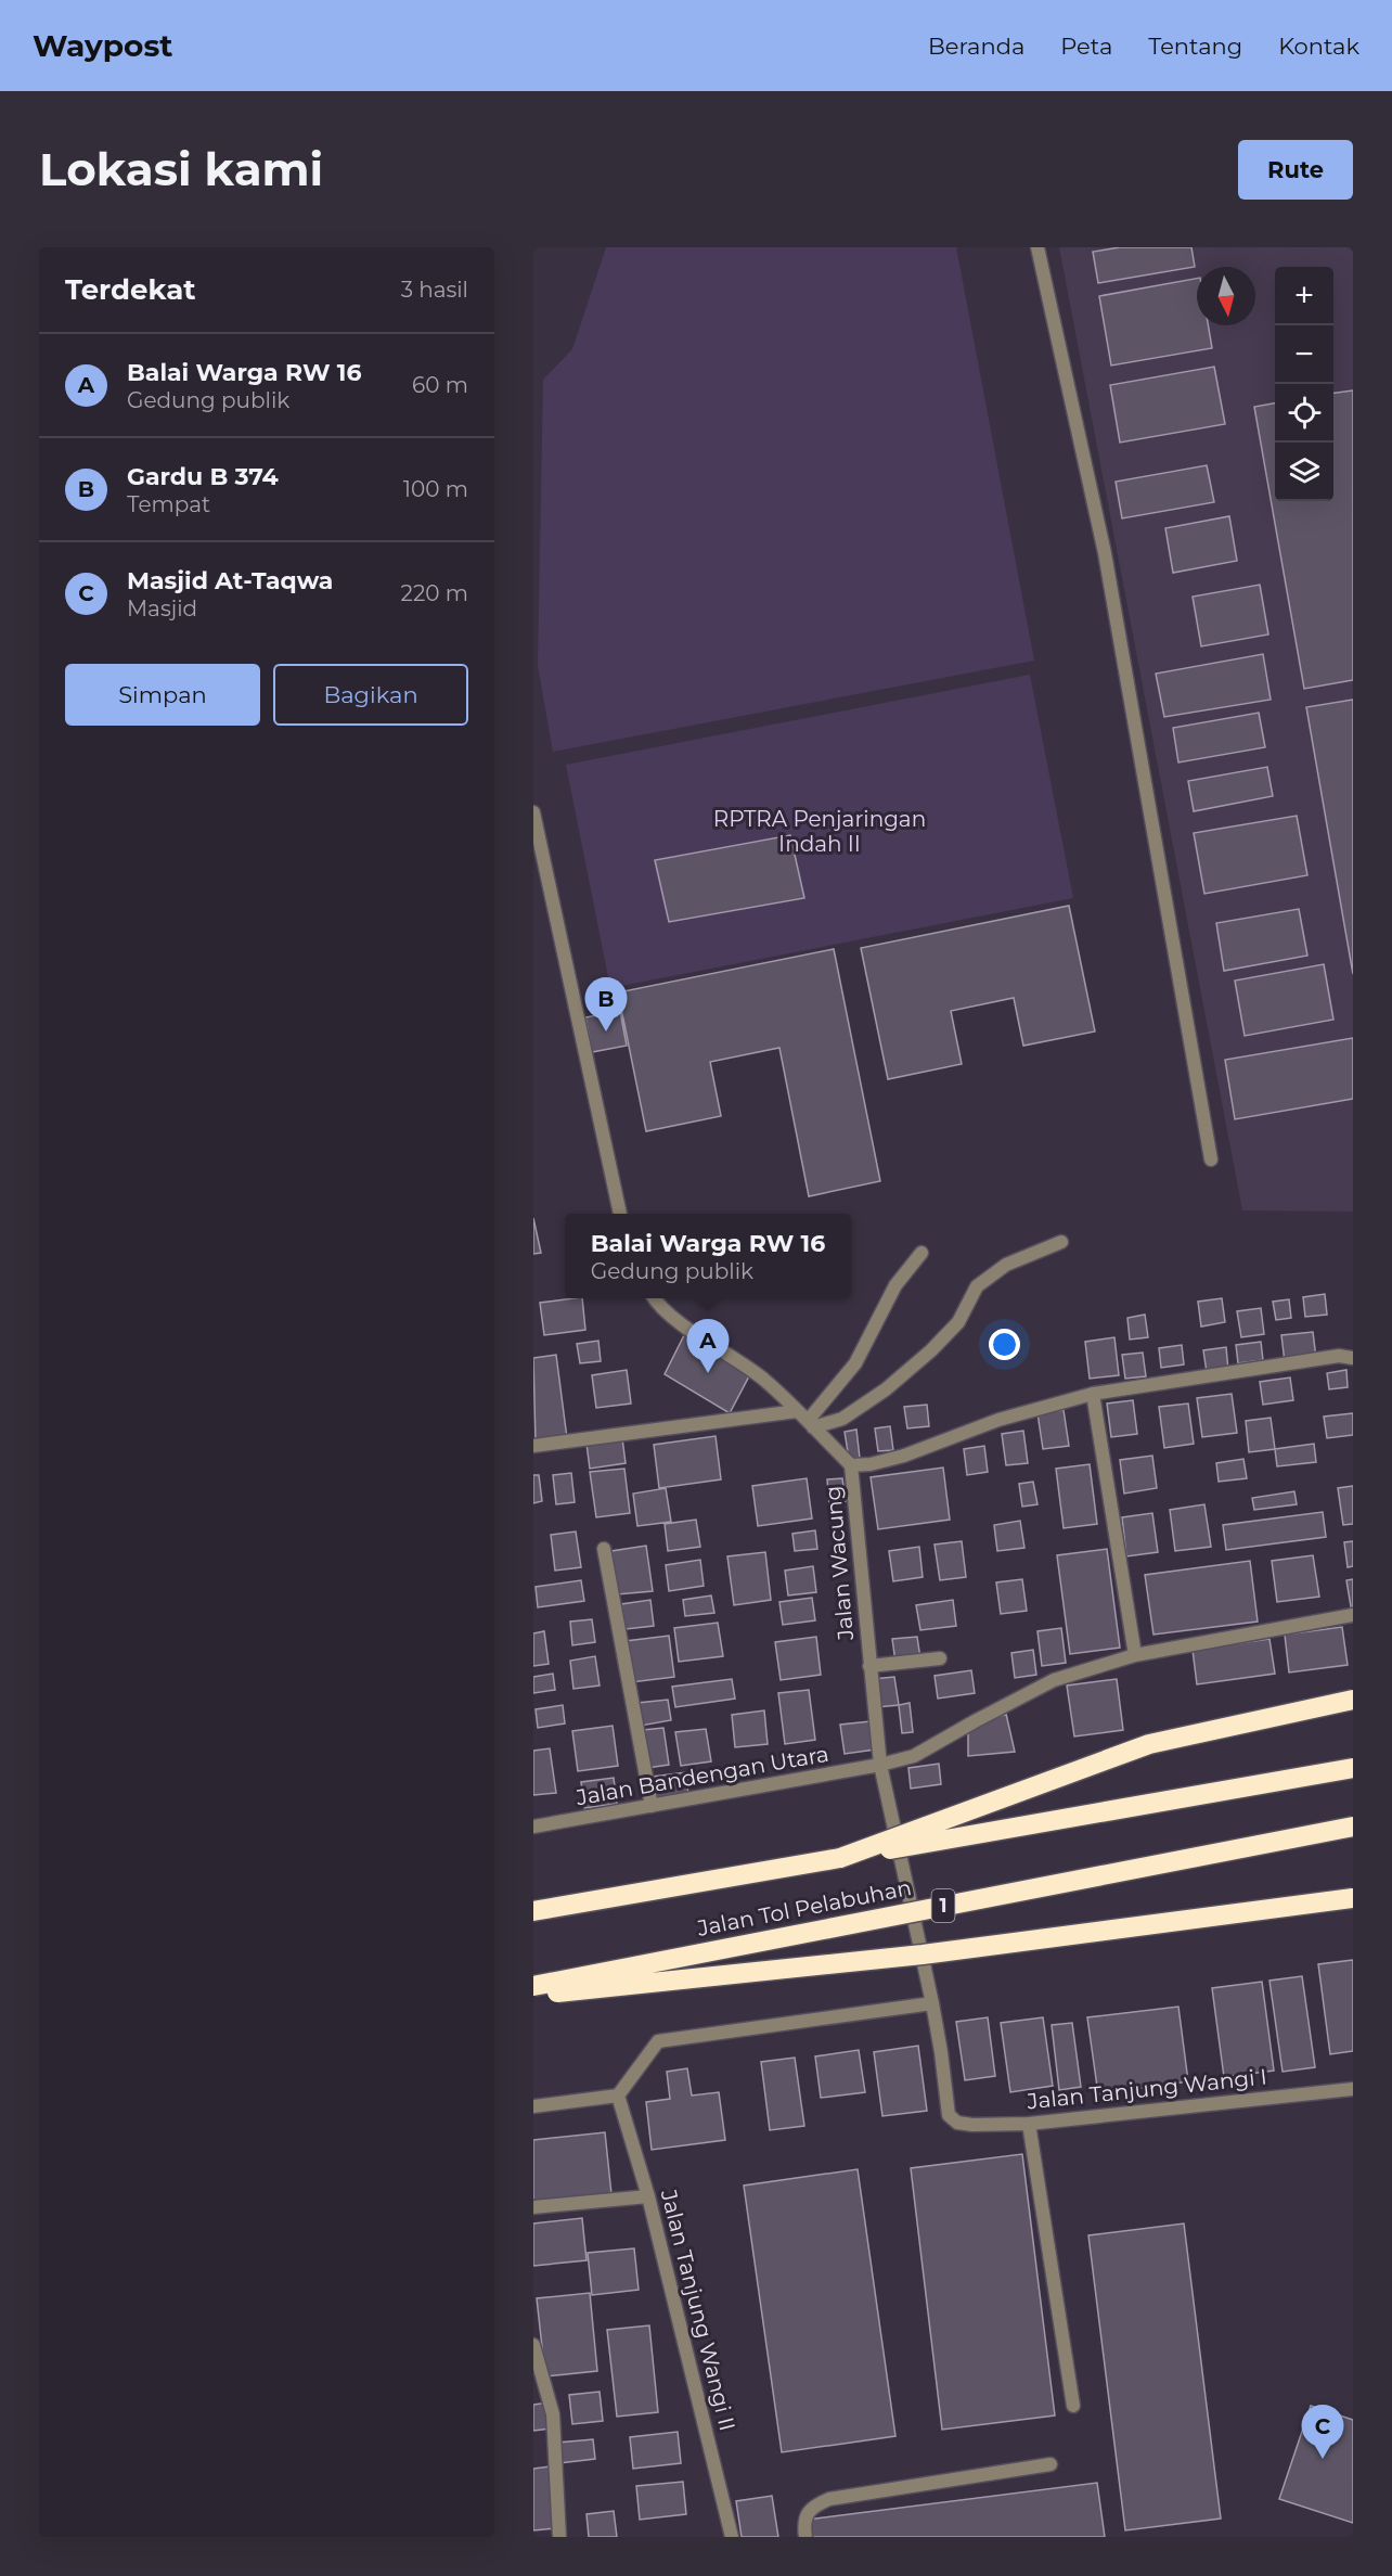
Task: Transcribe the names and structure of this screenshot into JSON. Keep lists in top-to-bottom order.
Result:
{
  "streets": {
    "highway": ["1", "Jalan Tol Pelabuhan"],
    "street": [
      "Jalan Wacung",
      "Jalan Bandengan Utara",
      "Jalan Tanjung Wangi I",
      "Jalan Tanjung Wangi II"
    ]
  },
  "crossings": [
    ["Jalan Wacung", "Jalan Bandengan Utara"],
    ["Jalan Wacung", "Jalan Tanjung Wangi I"]
  ],
  "parks": ["RPTRA Penjaringan Indah II"],
  "north": "bottom",
  "page": {
    "header": "Waypost",
    "nav": [
      "Beranda",
      "Peta",
      "Tentang",
      "Kontak"
    ],
    "buttons": [
      "Rute",
      ["Simpan", "Bagikan"]
    ],
    "title": "Lokasi kami",
    "heading": ["Terdekat", "3 hasil"],
    "map_buttons": ["+", "−"],
    "list": [
      {
        "mark": "A",
        "name": "Balai Warga RW 16",
        "note": "Gedung publik",
        "value": "60 m"
      },
      {
        "mark": "B",
        "name": "Gardu B 374",
        "note": "Tempat",
        "value": "100 m"
      },
      {
        "mark": "C",
        "name": "Masjid At-Taqwa",
        "note": "Masjid",
        "value": "220 m"
      }
    ],
    "pins": ["B", "A", "C"],
    "popup": ["Balai Warga RW 16", "Gedung publik"]
  }
}
